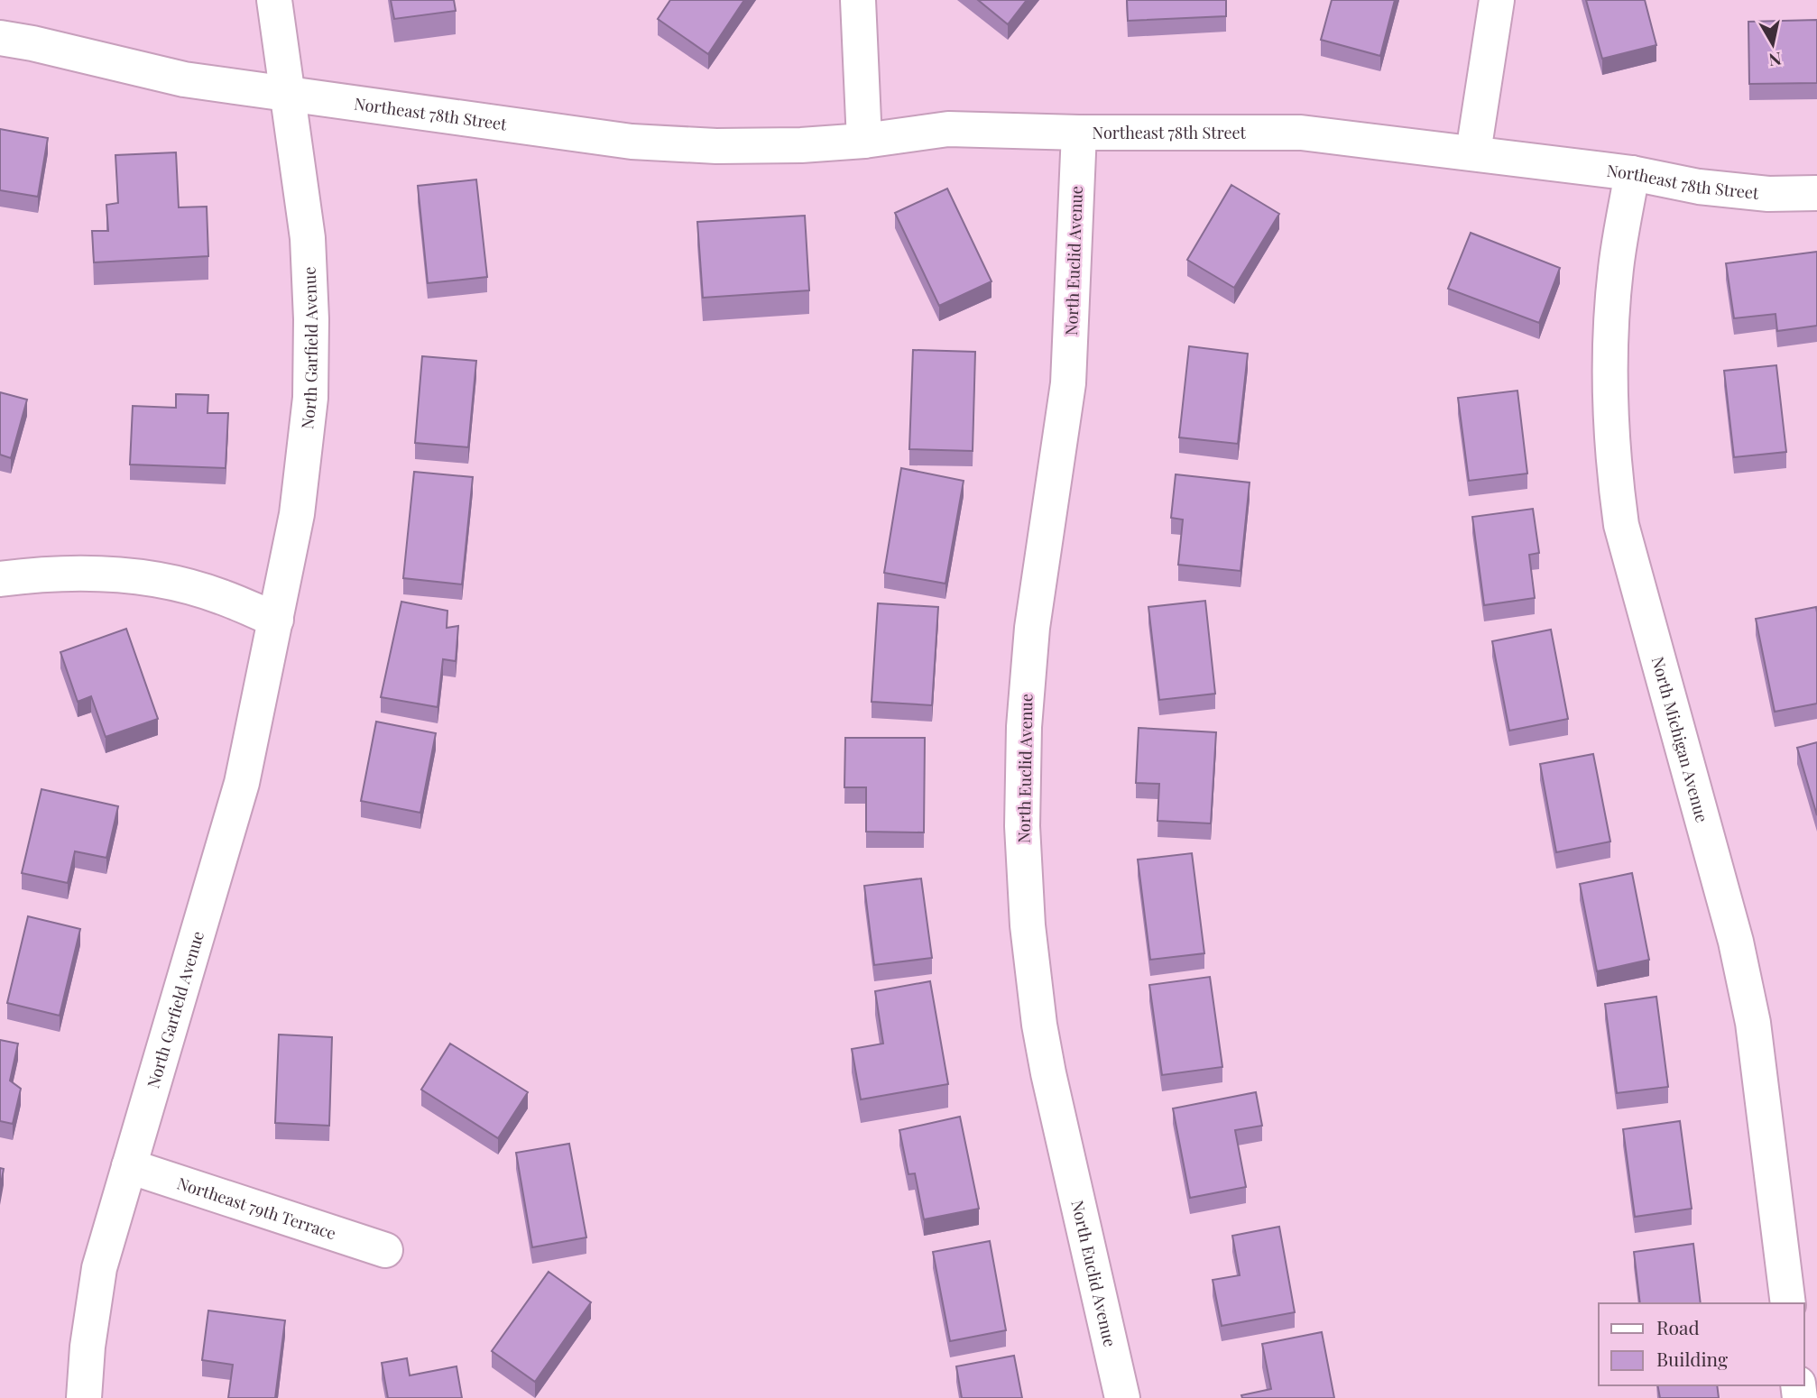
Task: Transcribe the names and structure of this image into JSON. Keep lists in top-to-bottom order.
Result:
{
  "streets": {
    "street": [
      "Northeast 78th Street",
      "North Euclid Avenue",
      "North Garfield Avenue",
      "North Michigan Avenue",
      "Northeast 79th Terrace"
    ]
  },
  "crossings": [
    ["Northeast 78th Street", "North Euclid Avenue"],
    ["Northeast 78th Street", "North Garfield Avenue"],
    ["Northeast 78th Street", "North Michigan Avenue"],
    ["North Garfield Avenue", "Northeast 79th Terrace"]
  ],
  "legend": ["Road", "Building"],
  "north": "bottom"
}
